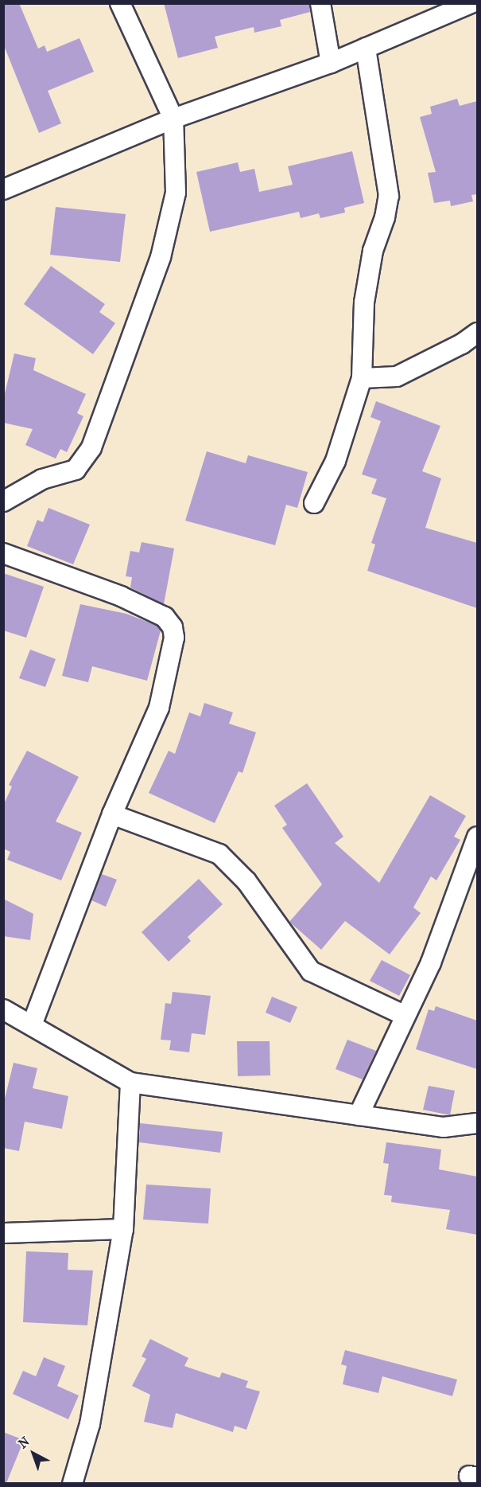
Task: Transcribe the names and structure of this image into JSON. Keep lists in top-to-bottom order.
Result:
{
  "north": "top left"
}
